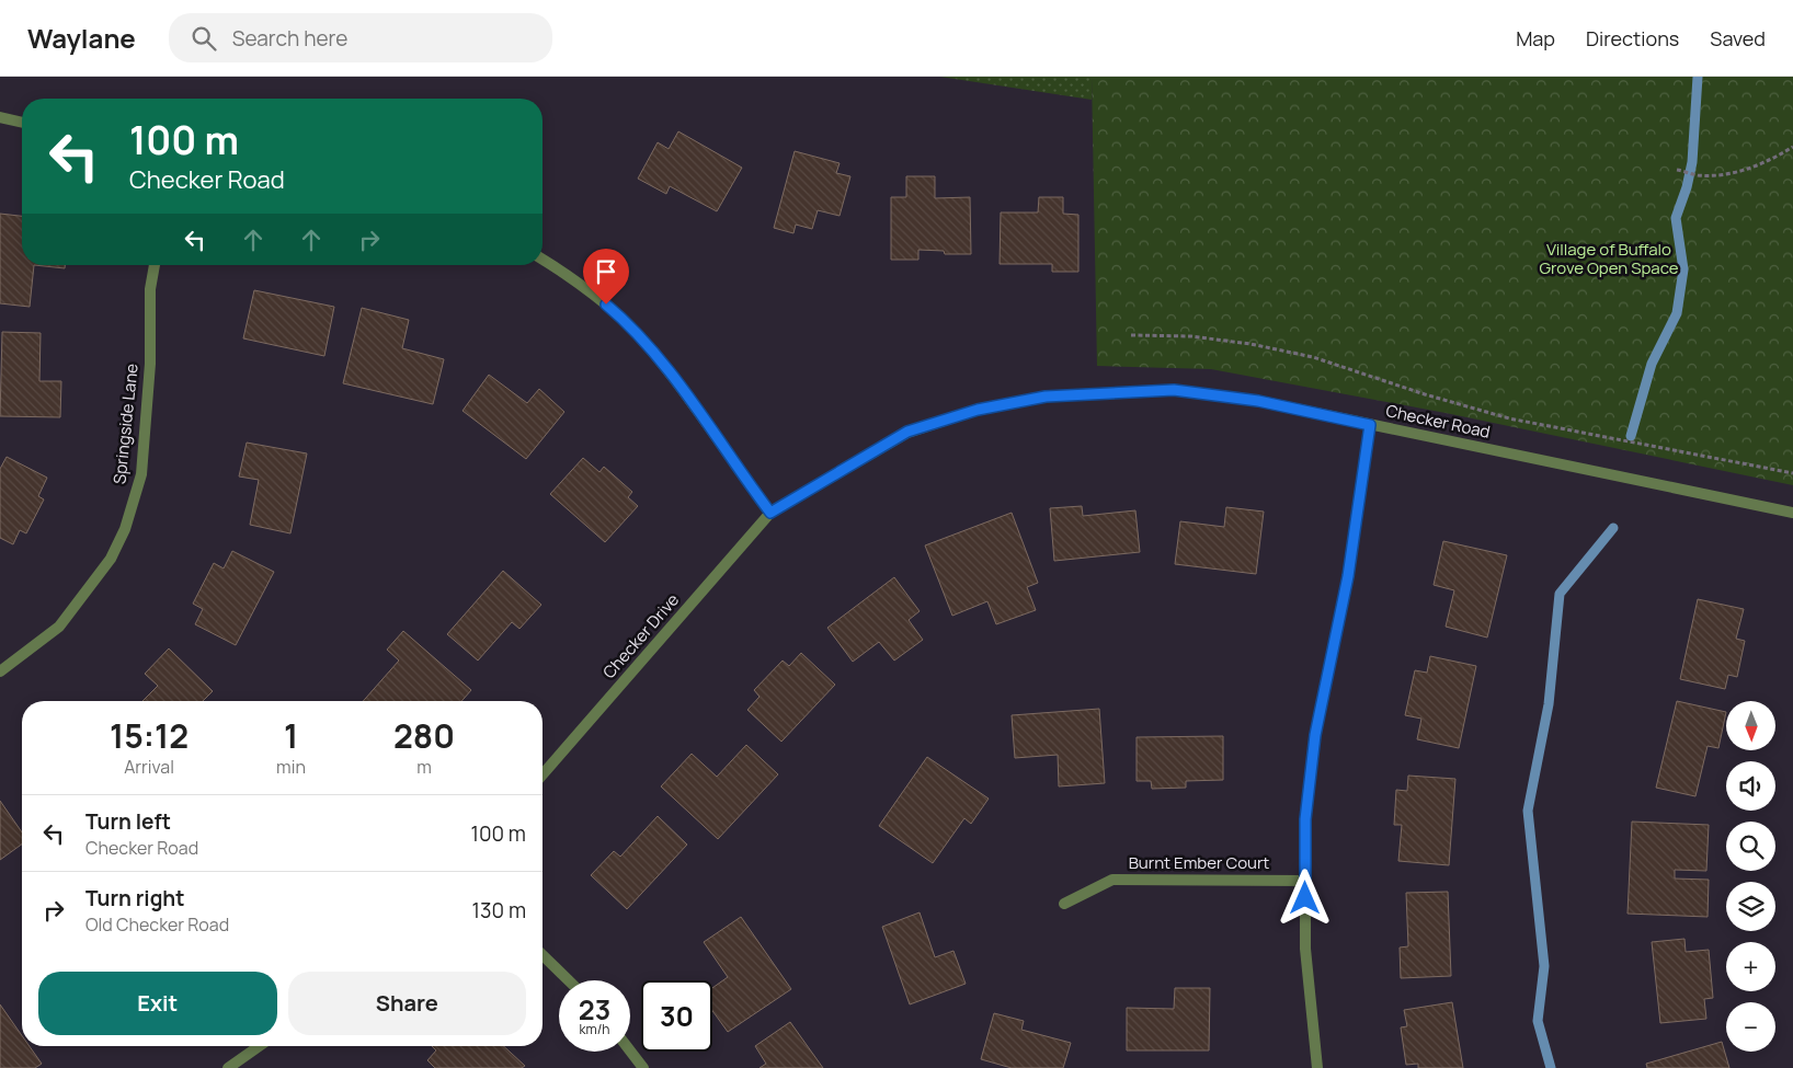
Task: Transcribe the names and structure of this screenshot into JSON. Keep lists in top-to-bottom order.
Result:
{
  "streets": {
    "street": [
      "Checker Road",
      "Springside Lane",
      "Checker Drive",
      "Burnt Ember Court"
    ]
  },
  "crossings": [
    ["Checker Road", "Checker Drive"]
  ],
  "parks": ["Village of Buffalo Grove Open Space"],
  "north": "bottom",
  "page": {
    "header": "Waylane",
    "search": "Search here",
    "nav": ["Map", "Directions", "Saved"],
    "turn": ["100 m", "Checker Road"],
    "map_buttons": ["+", "−"],
    "eta": [
      "15:12",
      "Arrival",
      "1",
      "min",
      "280",
      "m"
    ],
    "list": [
      {
        "name": "Turn left",
        "note": "Checker Road",
        "value": "100 m"
      },
      {
        "name": "Turn right",
        "note": "Old Checker Road",
        "value": "130 m"
      }
    ],
    "buttons": ["Exit", "Share"],
    "speed": "23 km/h",
    "limit": "30"
  }
}
